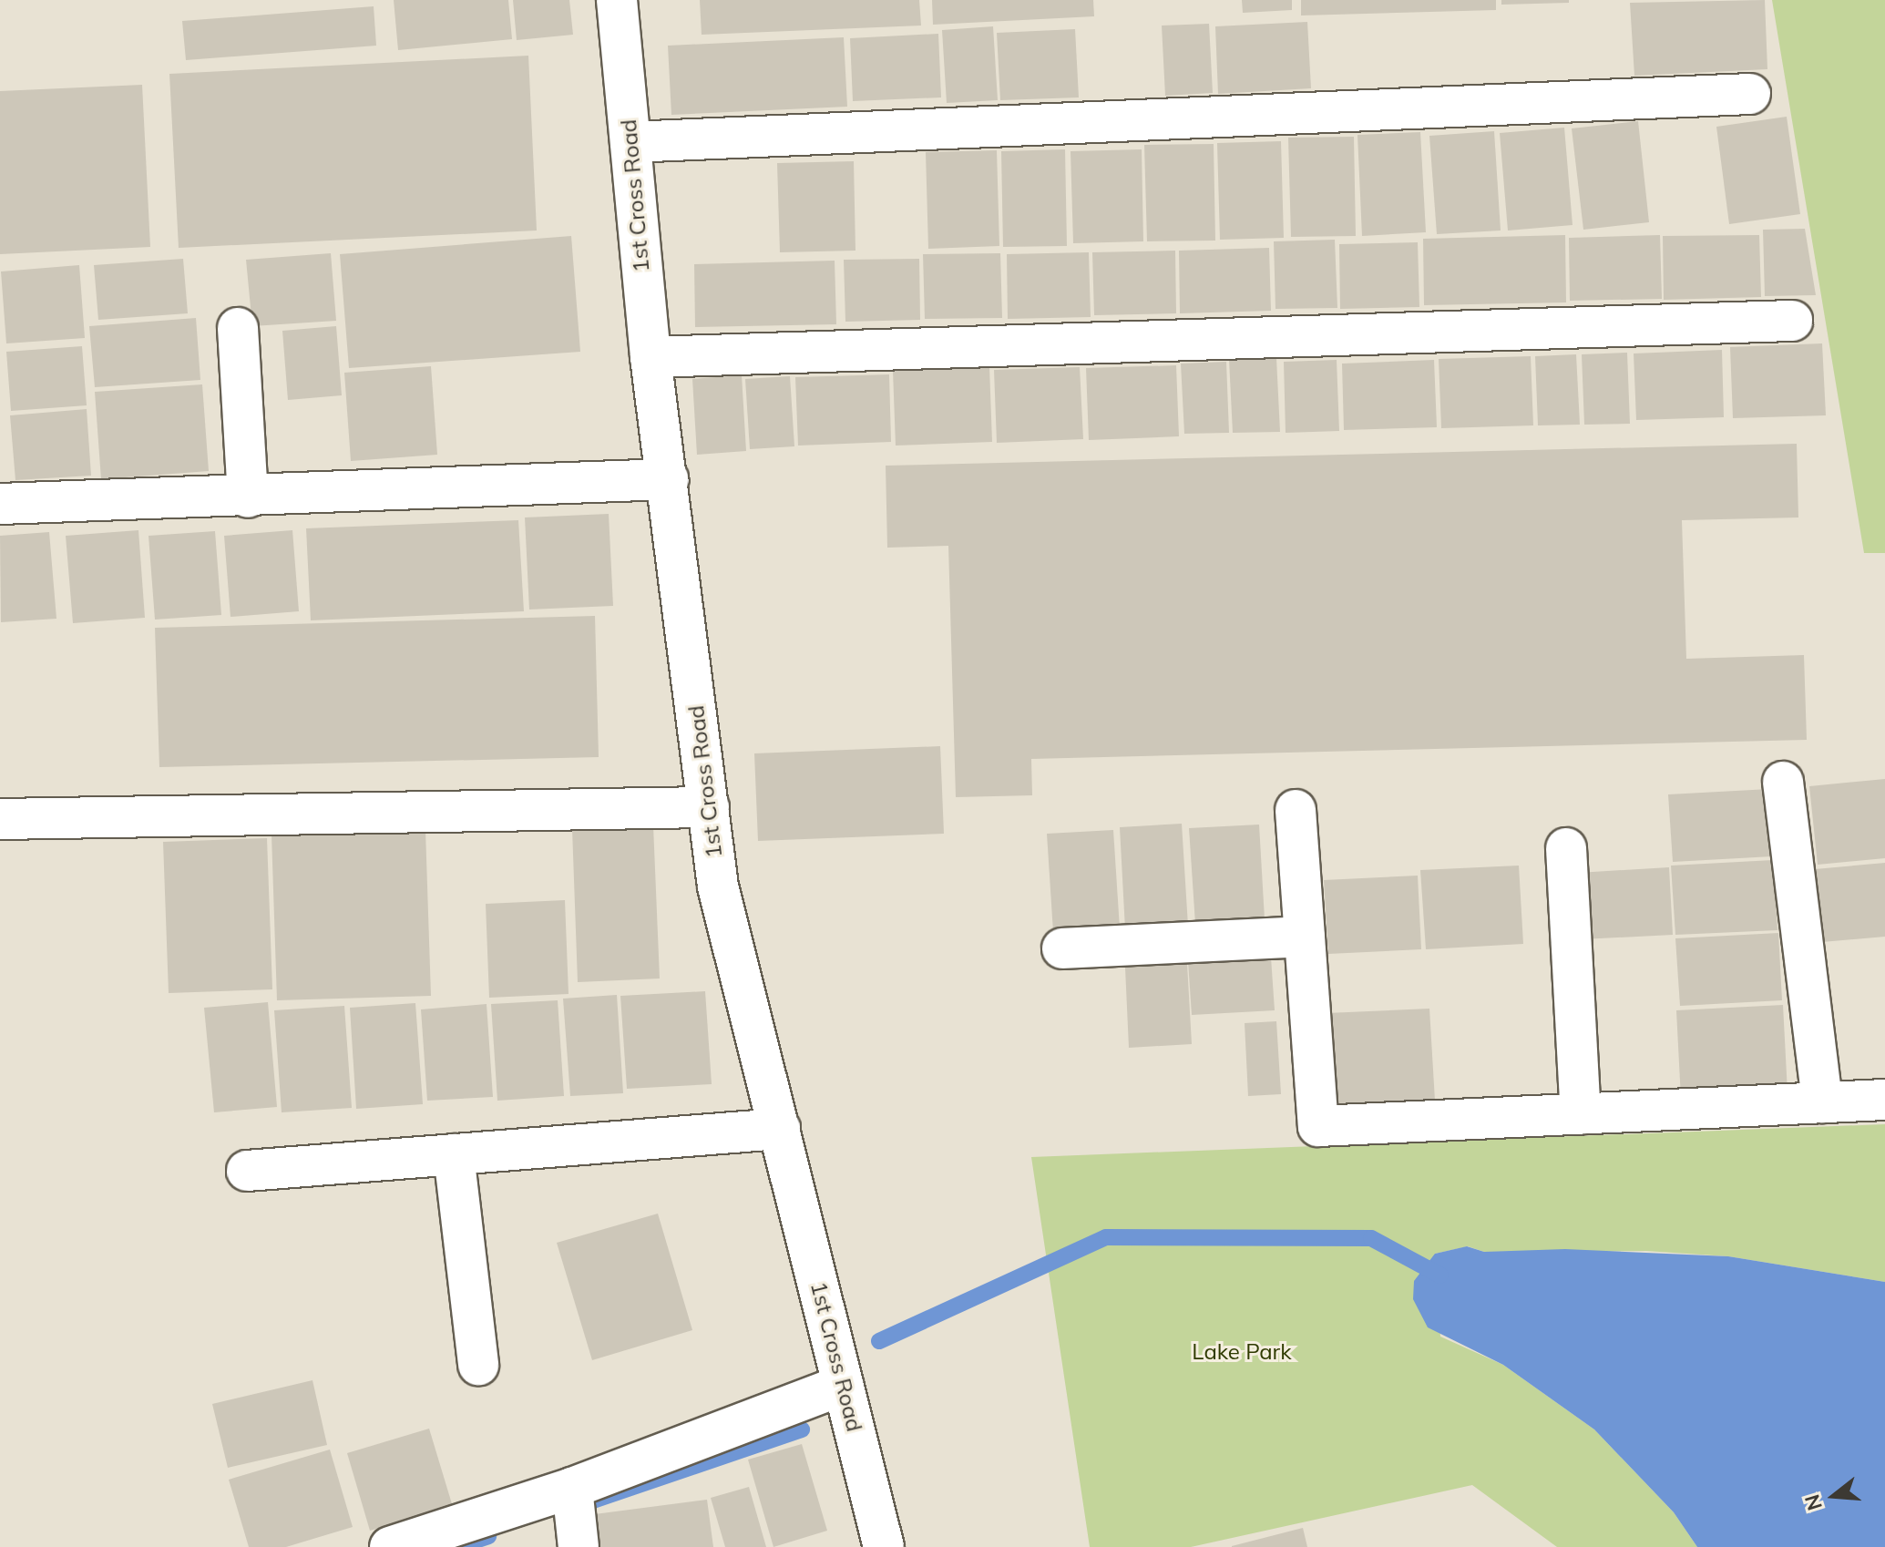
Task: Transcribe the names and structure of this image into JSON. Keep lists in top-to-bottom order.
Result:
{
  "streets": {
    "street": ["1st Cross Road"]
  },
  "parks": ["Lake Park"],
  "north": "left"
}
